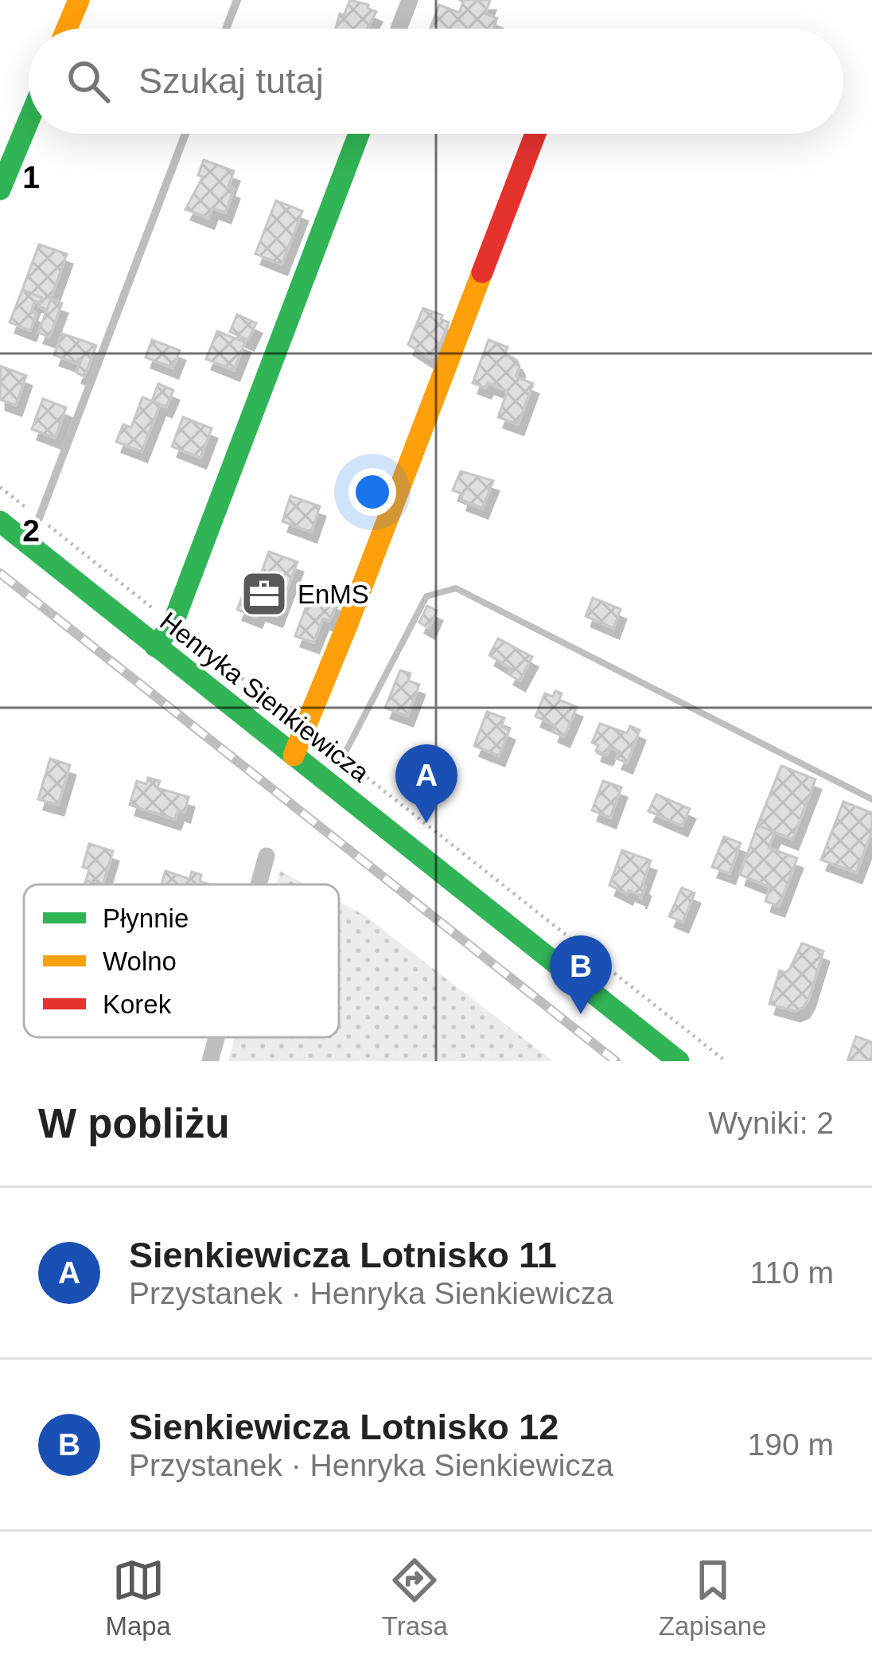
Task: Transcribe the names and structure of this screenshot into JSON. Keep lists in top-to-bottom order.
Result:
{
  "streets": {
    "street": ["Henryka Sienkiewicza"]
  },
  "places": {
    "office": ["EnMS"]
  },
  "legend": ["Płynnie", "Wolno", "Korek"],
  "page": {
    "search": "Szukaj tutaj",
    "pins": ["A", "B"],
    "heading": ["W pobliżu", "Wyniki: 2"],
    "list": [
      {
        "mark": "A",
        "name": "Sienkiewicza Lotnisko 11",
        "note": "Przystanek · Henryka Sienkiewicza",
        "value": "110 m"
      },
      {
        "mark": "B",
        "name": "Sienkiewicza Lotnisko 12",
        "note": "Przystanek · Henryka Sienkiewicza",
        "value": "190 m"
      }
    ],
    "nav": ["Mapa", "Trasa", "Zapisane"]
  },
  "grid": {
    "rows": ["1", "2"]
  }
}
